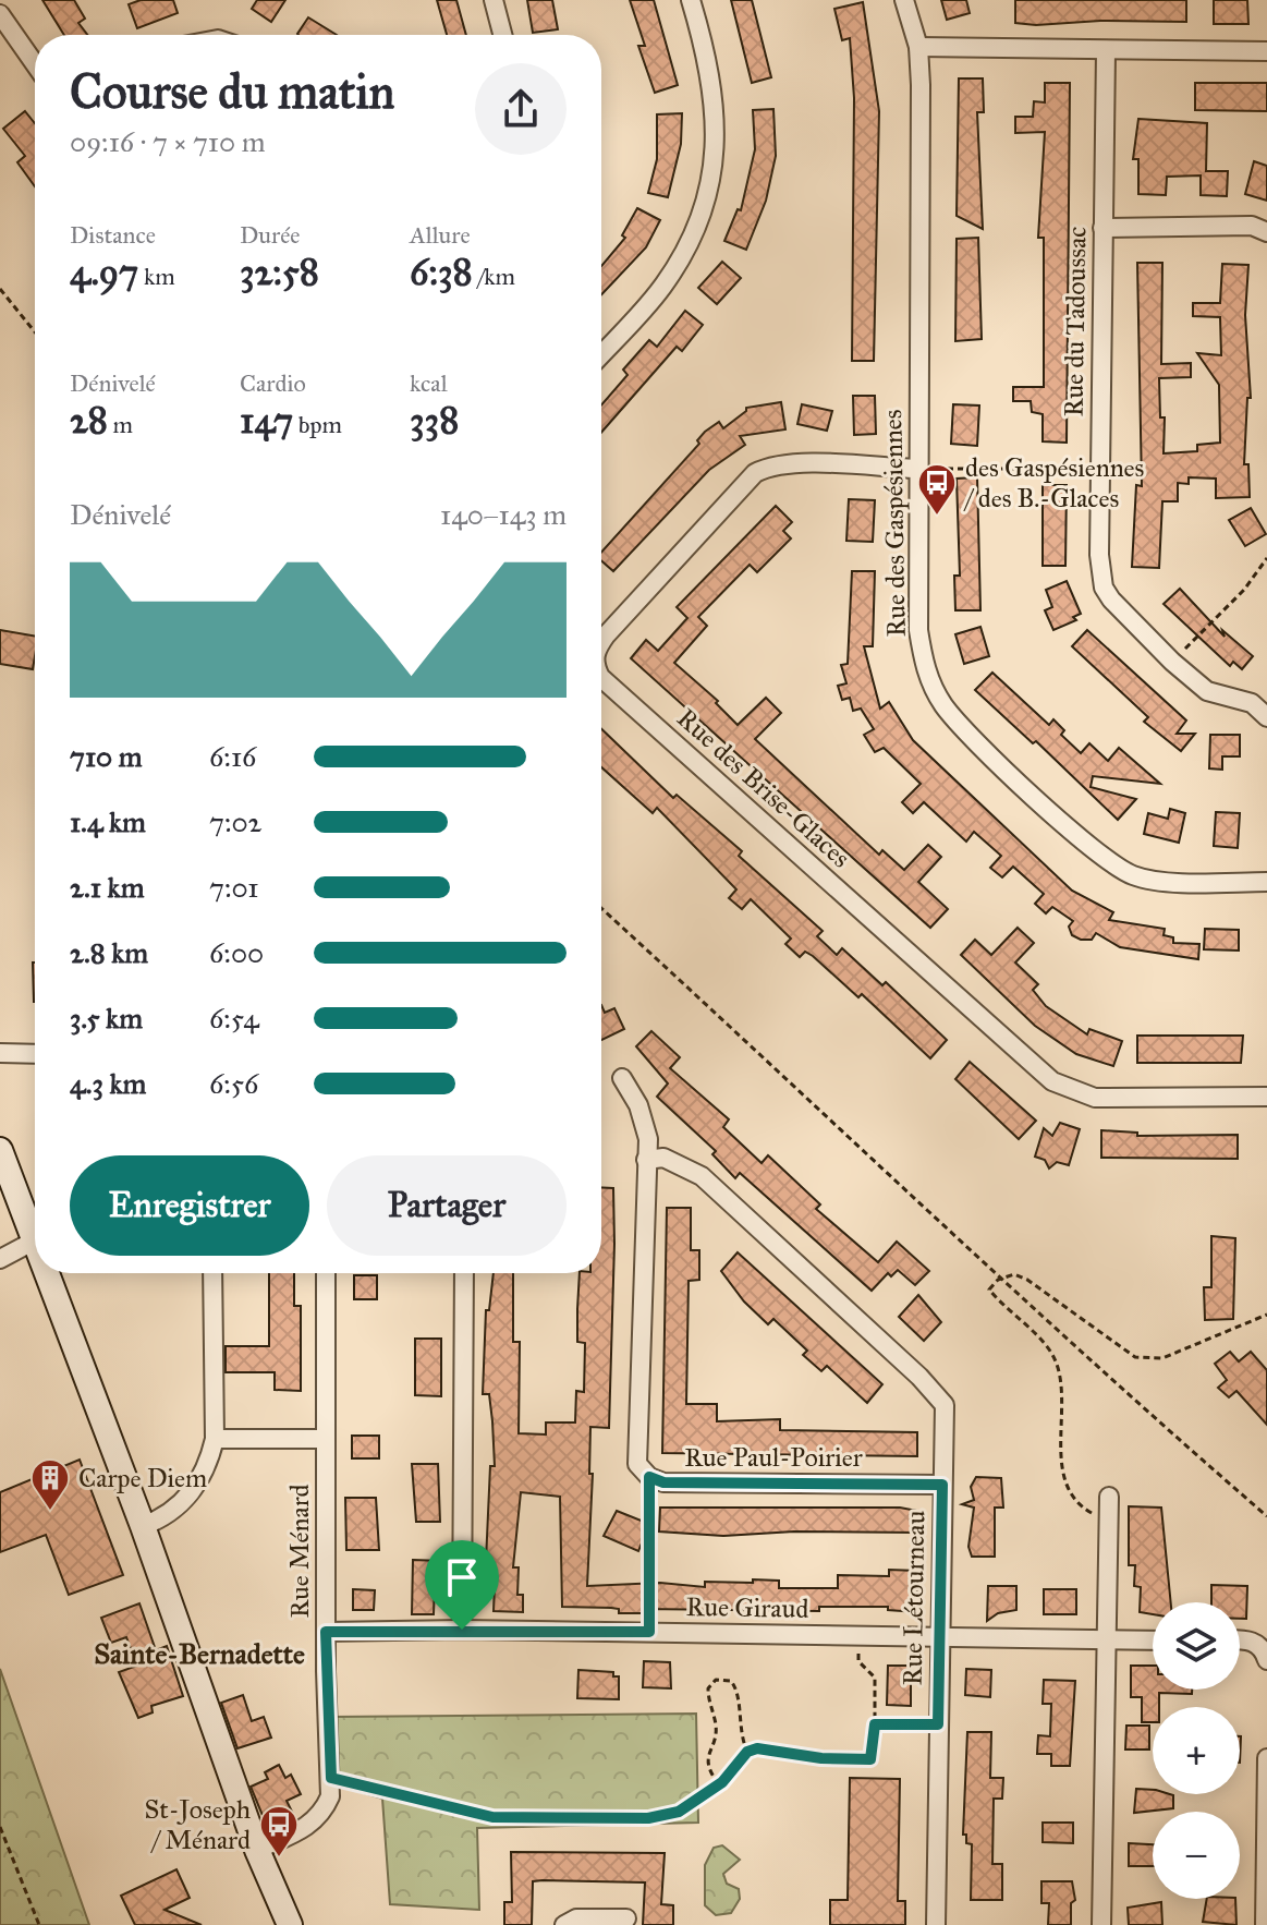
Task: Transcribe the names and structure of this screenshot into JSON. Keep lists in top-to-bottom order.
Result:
{
  "streets": {
    "street": [
      "Rue du Tadoussac",
      "Rue des Gaspésiennes",
      "Rue des Brise-Glaces",
      "Rue Paul-Poirier",
      "Rue Ménard",
      "Rue Létourneau",
      "Rue Giraud"
    ]
  },
  "crossings": [
    ["Rue des Gaspésiennes", "Rue des Brise-Glaces"],
    ["Rue Paul-Poirier", "Rue Létourneau"],
    ["Rue Ménard", "Rue Giraud"],
    ["Rue Létourneau", "Rue Giraud"]
  ],
  "districts": ["Sainte-Bernadette"],
  "places": {
    "bus stop": ["des Gaspésiennes / des B.-Glaces", "St-Joseph / Ménard"],
    "building": ["Carpe Diem"]
  },
  "page": {
    "heading": ["Course du matin", "09:16 · 7 × 710 m"],
    "stats": [
      ["Distance", "4.97 km"],
      ["Durée", "32:58"],
      ["Allure", "6:38 /km"],
      ["Dénivelé", "28 m"],
      ["Cardio", "147 bpm"],
      ["kcal", "338"]
    ],
    "chart": ["Dénivelé", "140–143 m"],
    "list": [
      {
        "name": "710 m",
        "note": "6:16"
      },
      {
        "name": "1.4 km",
        "note": "7:02"
      },
      {
        "name": "2.1 km",
        "note": "7:01"
      },
      {
        "name": "2.8 km",
        "note": "6:00"
      },
      {
        "name": "3.5 km",
        "note": "6:54"
      },
      {
        "name": "4.3 km",
        "note": "6:56"
      }
    ],
    "buttons": ["Enregistrer", "Partager"],
    "map_buttons": ["+", "−"]
  }
}
